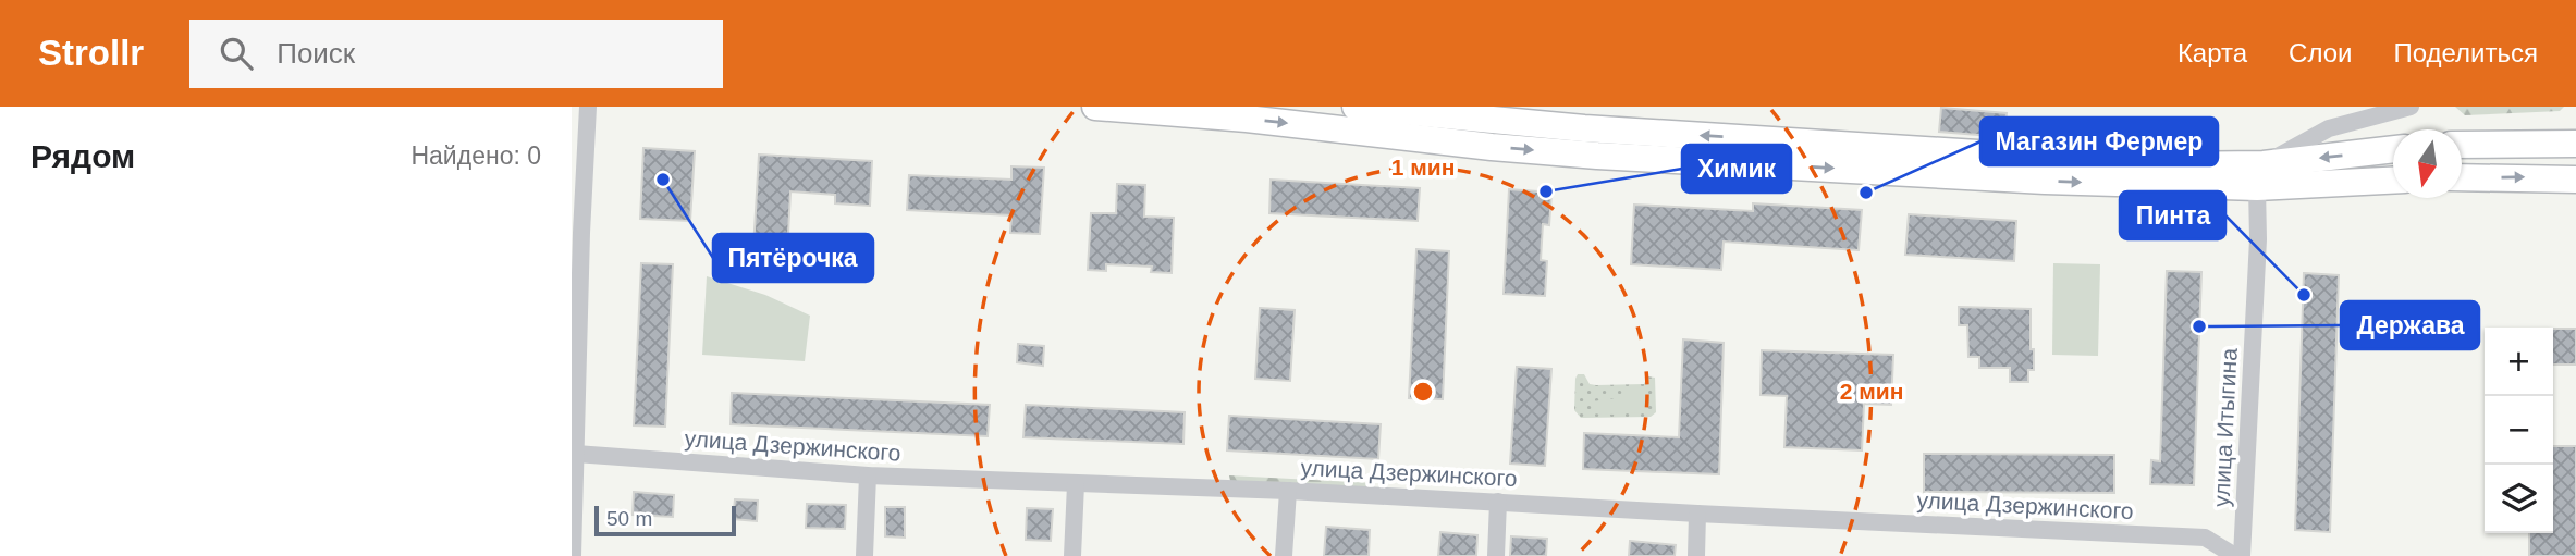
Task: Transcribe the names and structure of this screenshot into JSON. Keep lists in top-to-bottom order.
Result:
{
  "streets": {
    "street": ["улица Итыгина", "улица Дзержинского"]
  },
  "places": [
    "Пятёрочка",
    "Химик",
    "Магазин Фермер",
    "Пинта",
    "Держава"
  ],
  "scale_bar": "50 m",
  "north": "bottom",
  "page": {
    "header": "Strollr",
    "search": "Поиск",
    "nav": ["Карта", "Слои", "Поделиться"],
    "heading": ["Рядом", "Найдено: 0"],
    "map_buttons": ["+", "−"],
    "scale": "50 m"
  },
  "rings": ["1 мин", "2 мин"]
}
